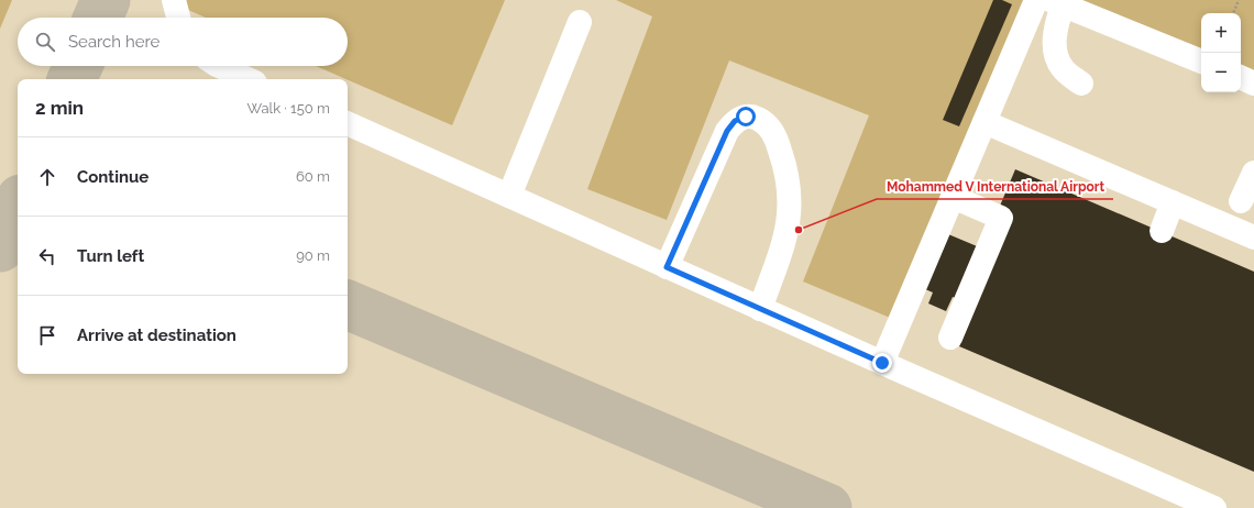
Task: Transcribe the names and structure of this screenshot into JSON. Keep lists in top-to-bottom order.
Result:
{
  "places": ["Mohammed V International Airport"],
  "page": {
    "map_buttons": ["+", "−"],
    "search": "Search here",
    "heading": ["2 min", "Walk · 150 m"],
    "list": [
      ["Continue", "60 m"],
      ["Turn left", "90 m"],
      "Arrive at destination"
    ]
  }
}
